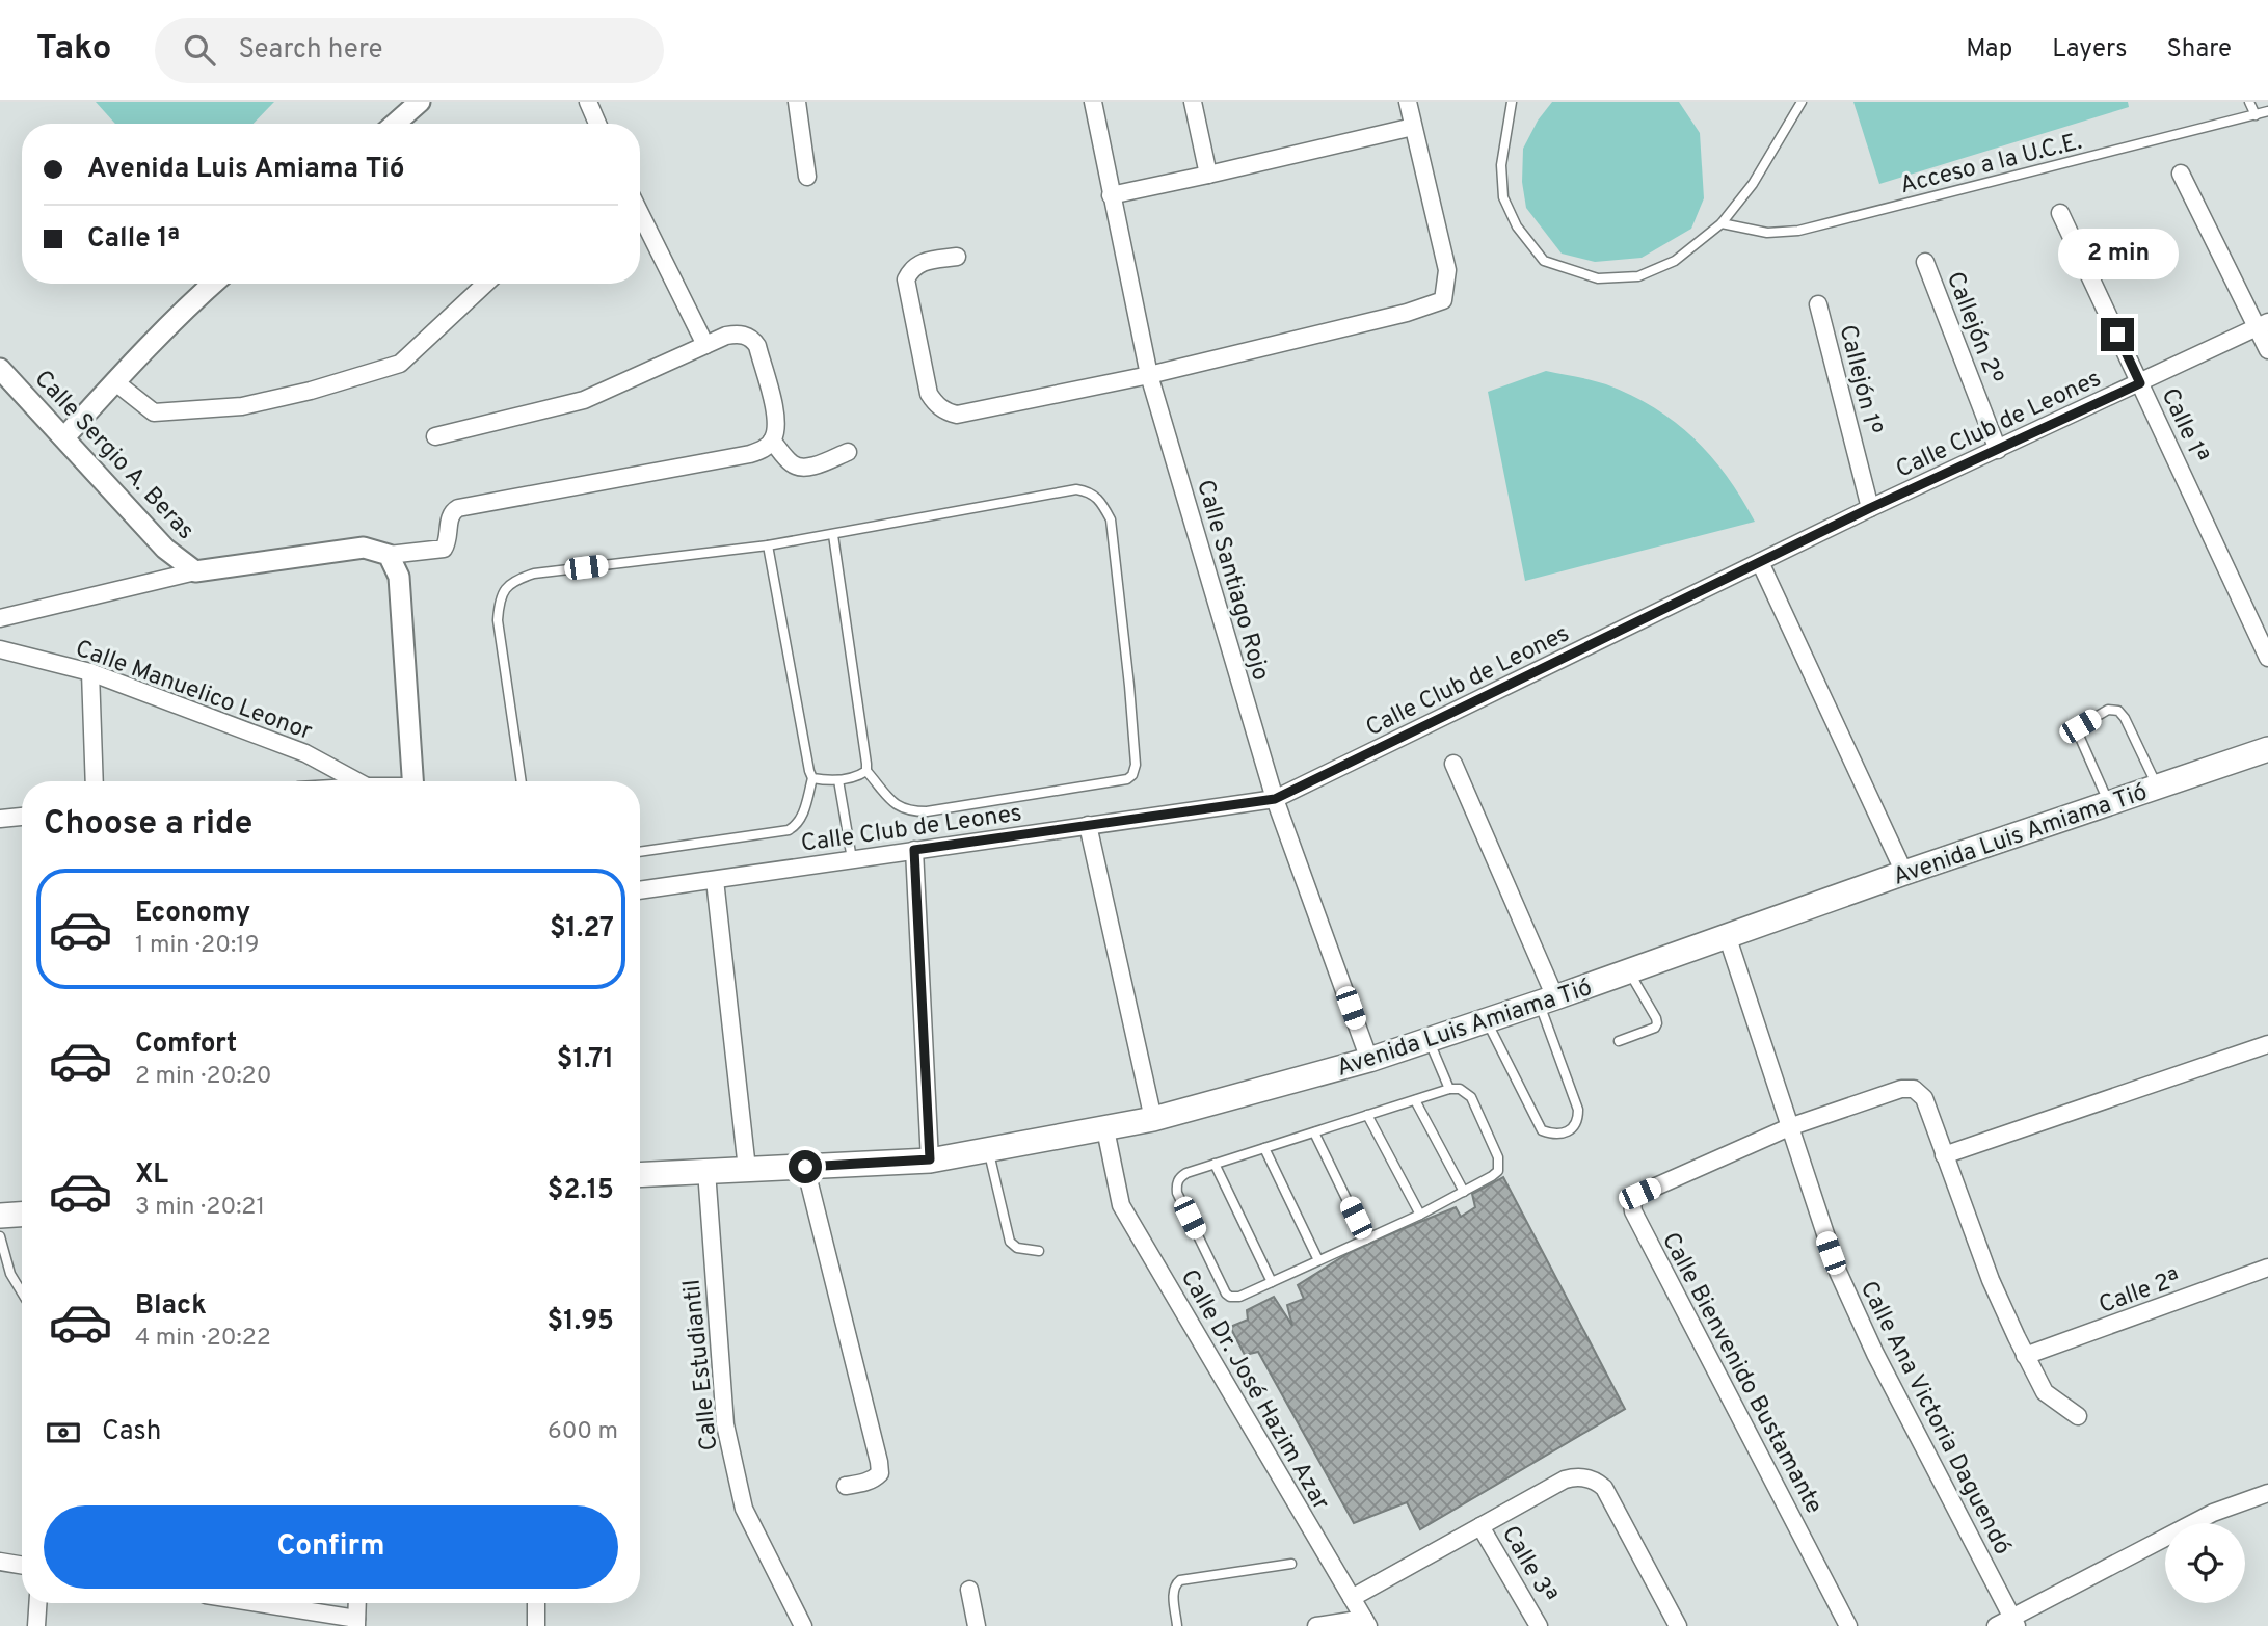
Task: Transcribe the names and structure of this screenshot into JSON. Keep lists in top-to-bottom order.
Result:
{
  "streets": {
    "main road": ["Avenida Luis Amiama Tió"],
    "street": [
      "Callejón 2º",
      "Callejón 1º",
      "Calle Club de Leones",
      "Calle 1ª",
      "Calle Sergio A. Beras",
      "Calle Santiago Rojo",
      "Calle Manuelico Leonor",
      "Calle 2ª",
      "Calle Estudiantil",
      "Calle Bienvenido Bustamante",
      "Calle Dr. José Hazim Azar",
      "Calle Ana Victoria Daguendó",
      "Calle 3ª"
    ],
    "lane": ["Acceso a la U.C.E."]
  },
  "crossings": [
    ["Callejón 2º", "Calle Club de Leones"],
    ["Callejón 1º", "Calle Club de Leones"],
    ["Calle Club de Leones", "Calle 1ª"],
    ["Calle Club de Leones", "Calle Santiago Rojo"],
    ["Calle Santiago Rojo", "Avenida Luis Amiama Tió"],
    ["Avenida Luis Amiama Tió", "Calle Estudiantil"],
    ["Avenida Luis Amiama Tió", "Calle Dr. José Hazim Azar"],
    ["Avenida Luis Amiama Tió", "Calle Ana Victoria Daguendó"],
    ["Calle 2ª", "Calle Bienvenido Bustamante"],
    ["Calle Bienvenido Bustamante", "Calle Ana Victoria Daguendó"]
  ],
  "page": {
    "header": "Tako",
    "search": "Search here",
    "nav": ["Map", "Layers", "Share"],
    "banner": ["Avenida Luis Amiama Tió", "Calle 1ª"],
    "bubble": "2 min",
    "heading": "Choose a ride",
    "list": [
      {
        "name": "Economy",
        "note": "1 min · 20:19",
        "value": "$1.27"
      },
      {
        "name": "Comfort",
        "note": "2 min · 20:20",
        "value": "$1.71"
      },
      {
        "name": "XL",
        "note": "3 min · 20:21",
        "value": "$2.15"
      },
      {
        "name": "Black",
        "note": "4 min · 20:22",
        "value": "$1.95"
      }
    ],
    "pay": ["Cash", "600 m"],
    "buttons": "Confirm"
  }
}
